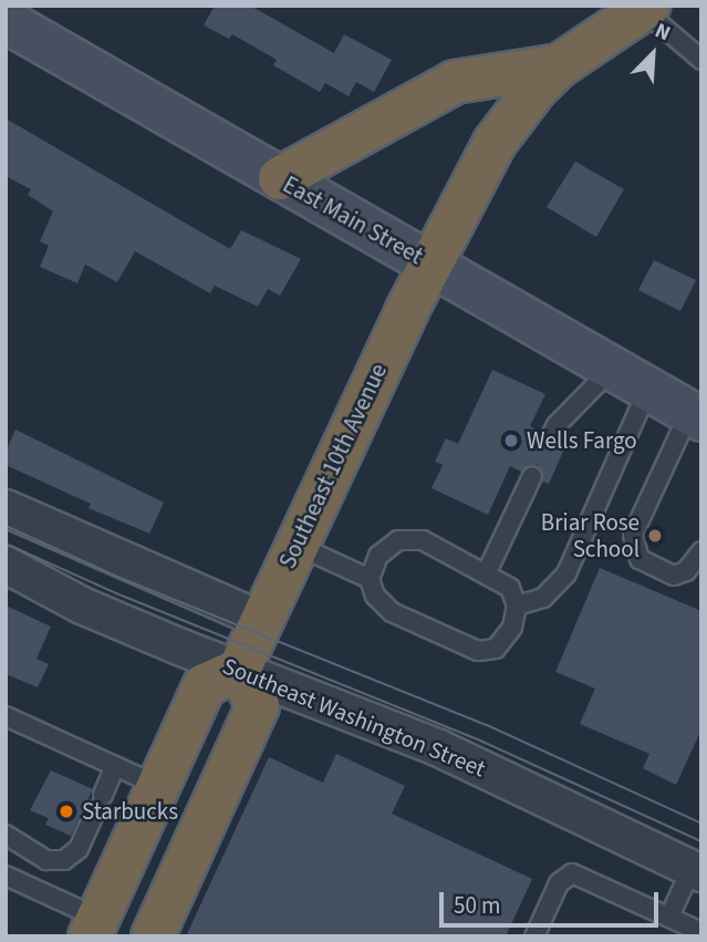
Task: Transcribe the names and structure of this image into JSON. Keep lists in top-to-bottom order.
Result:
{
  "streets": {
    "highway": ["Southeast 10th Avenue"],
    "street": ["East Main Street", "Southeast Washington Street"]
  },
  "crossings": [
    ["East Main Street", "Southeast 10th Avenue"],
    ["Southeast 10th Avenue", "Southeast Washington Street"]
  ],
  "places": ["Wells Fargo", "Briar Rose School", "Starbucks"],
  "scale_bar": "50 m",
  "north": "top right"
}
